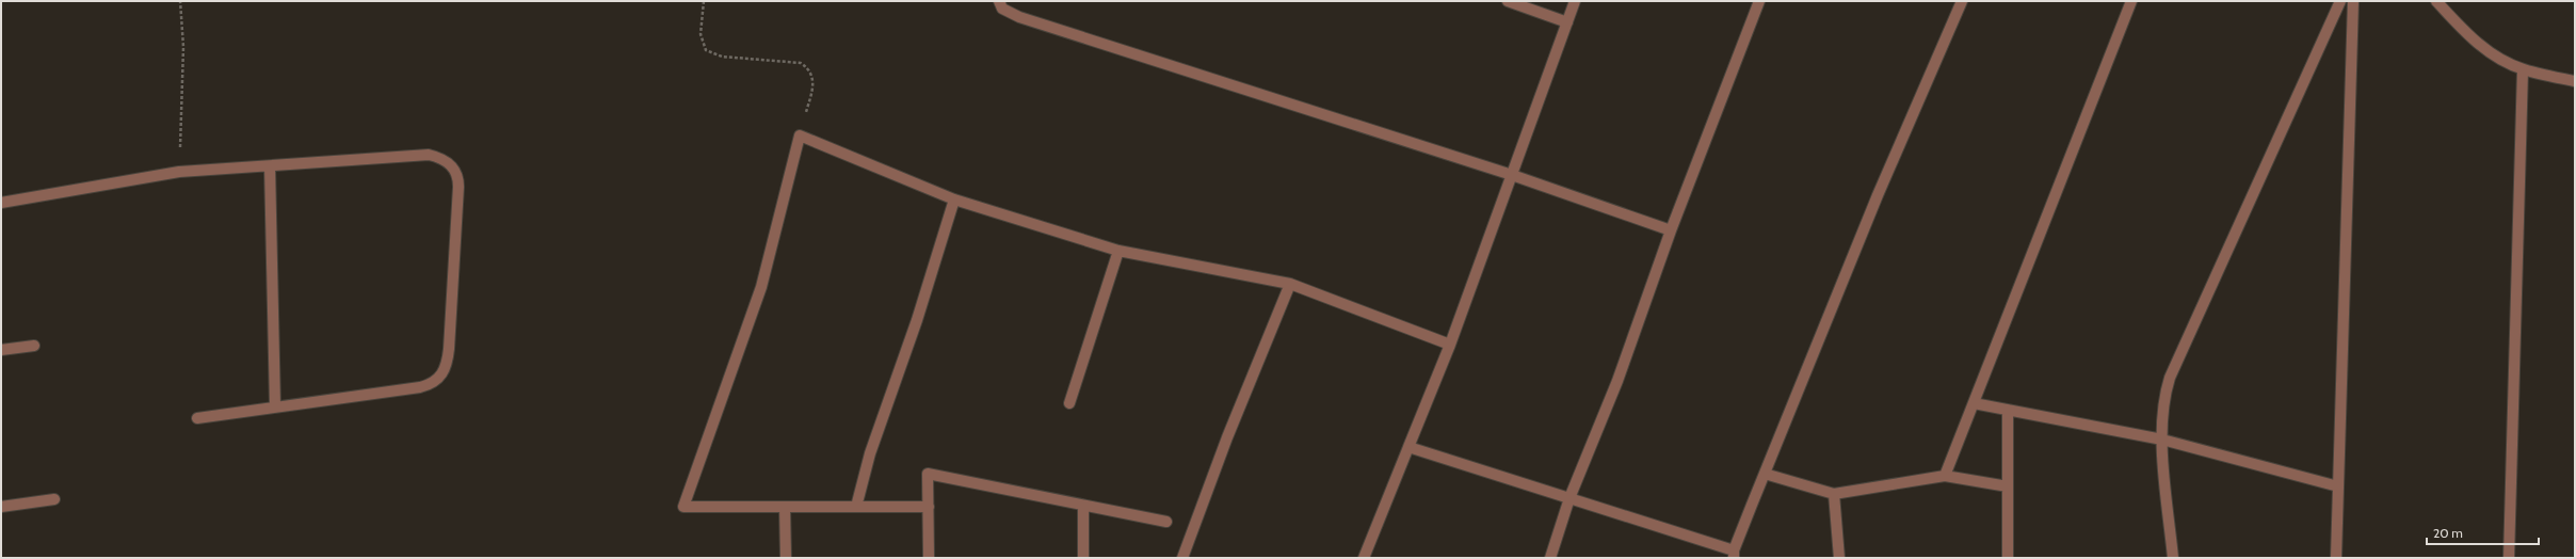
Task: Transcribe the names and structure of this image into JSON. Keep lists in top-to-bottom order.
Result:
{
  "scale_bar": "20 m"
}
